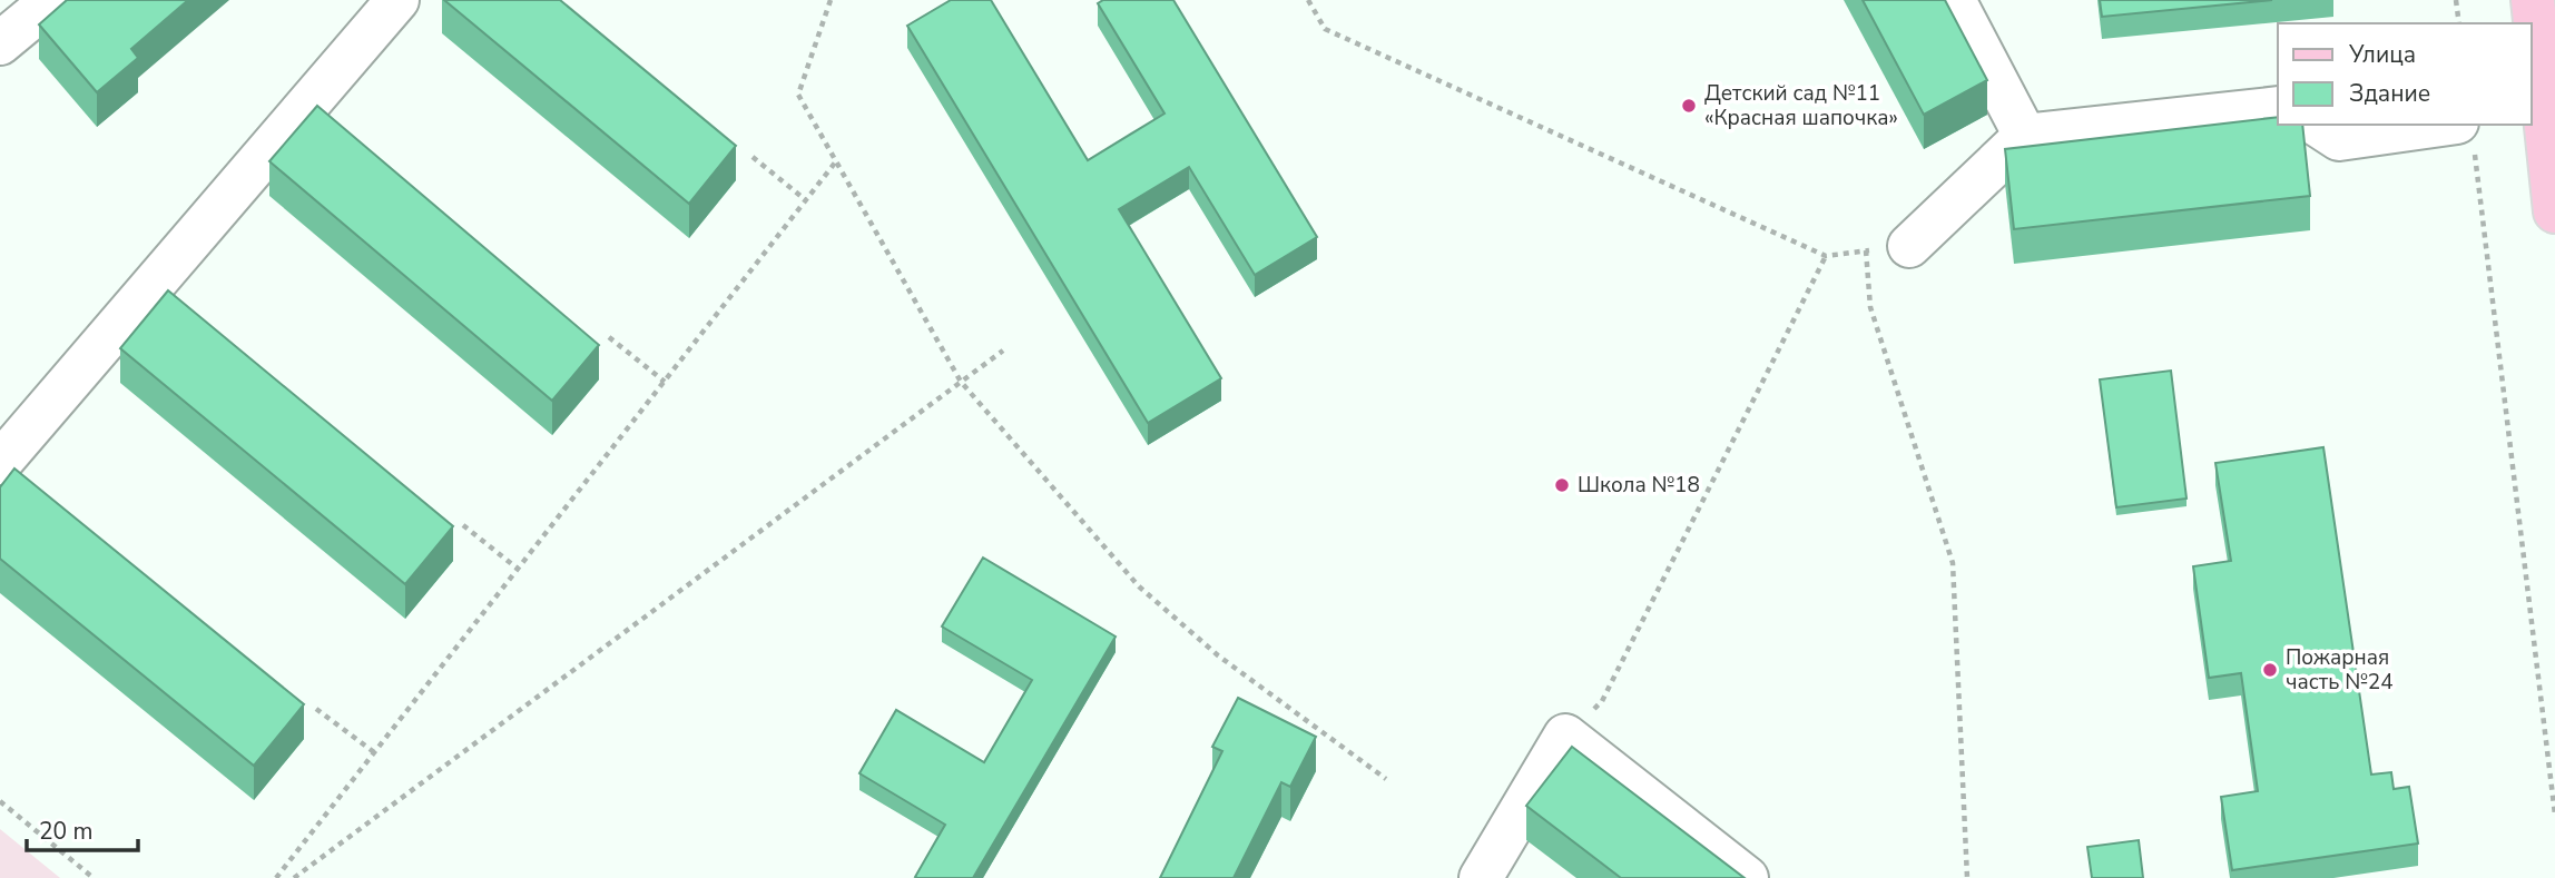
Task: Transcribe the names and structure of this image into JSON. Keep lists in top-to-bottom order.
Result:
{
  "places": ["Детский сад №11 «Красная шапочка»", "Школа №18", "Пожарная часть №24"],
  "legend": ["Улица", "Здание"],
  "scale_bar": "20 m"
}
